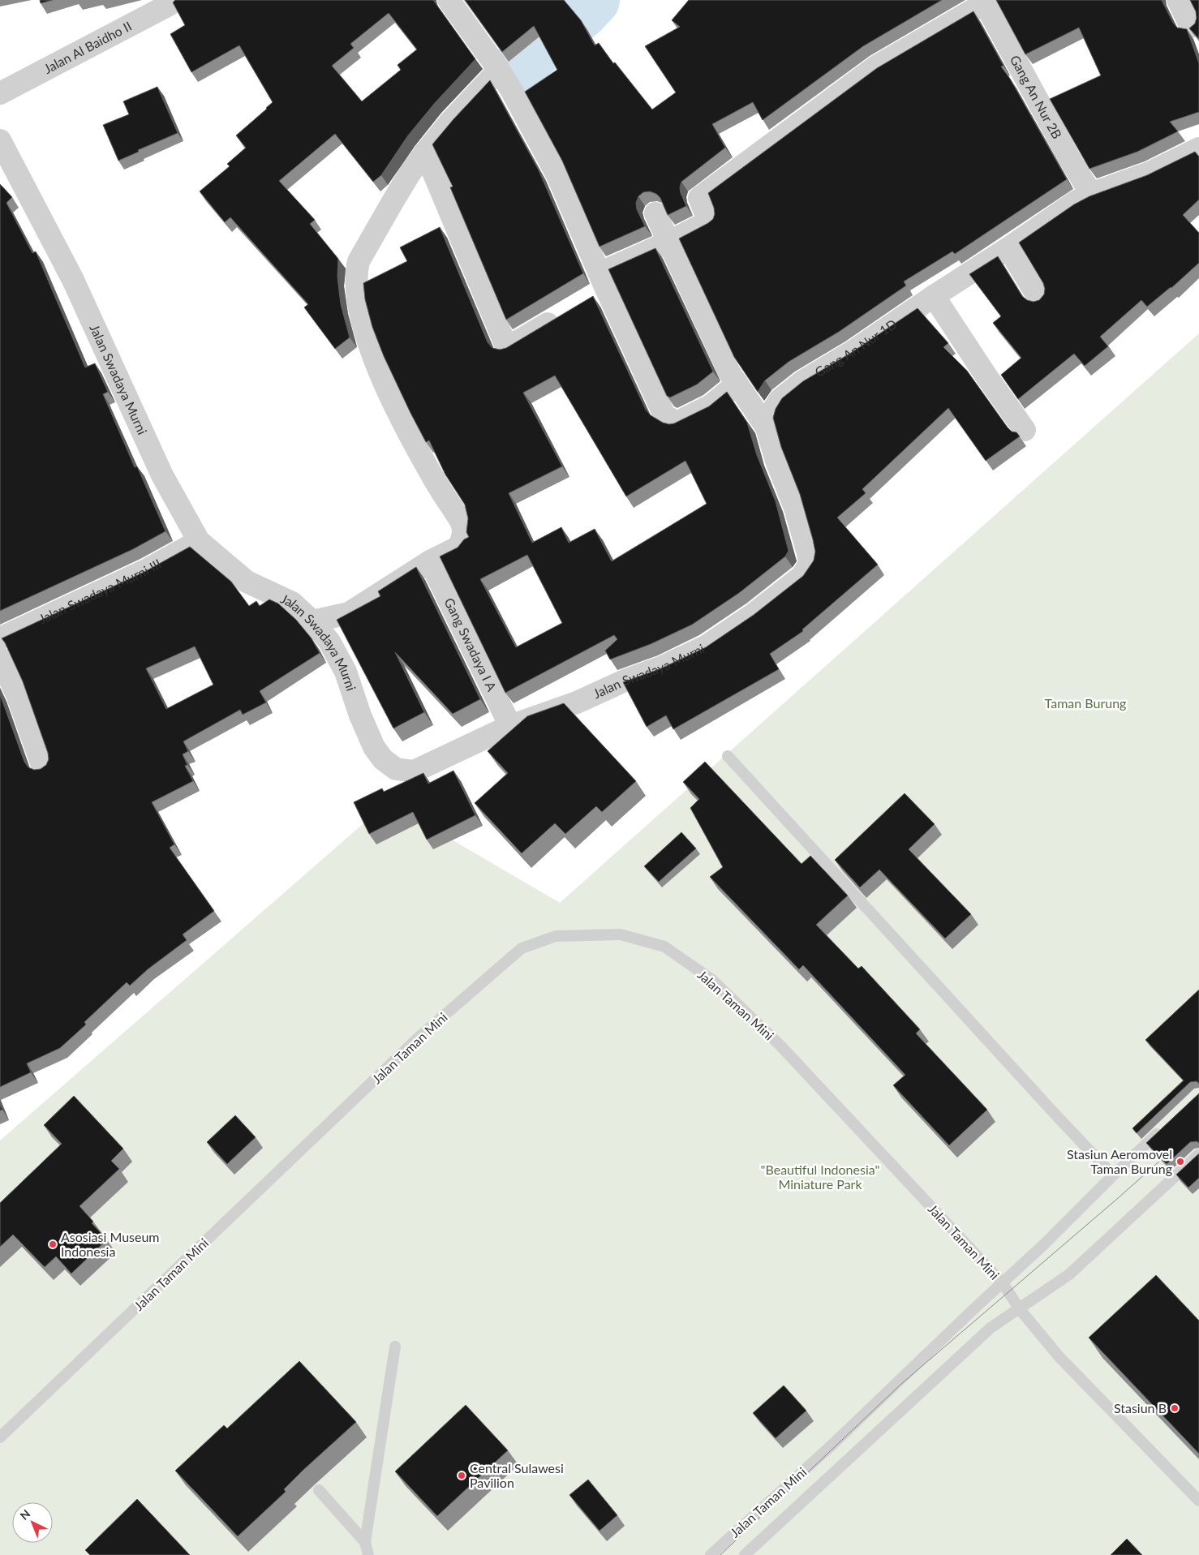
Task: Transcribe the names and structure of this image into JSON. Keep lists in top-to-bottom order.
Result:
{
  "streets": {
    "street": [
      "Jalan Al Baidho II",
      "Gang An Nur 2B",
      "Gang An Nur 1D",
      "Jalan Swadaya Murni",
      "Jalan Swadaya Murni III",
      "Gang Swadaya I A"
    ],
    "lane": ["Jalan Taman Mini"]
  },
  "crossings": [
    ["Gang An Nur 2B", "Gang An Nur 1D"],
    ["Gang An Nur 1D", "Jalan Swadaya Murni"],
    ["Jalan Swadaya Murni", "Jalan Swadaya Murni III"],
    ["Jalan Swadaya Murni", "Gang Swadaya I A"]
  ],
  "parks": ["Taman Burung", "\"Beautiful Indonesia\" Miniature Park"],
  "places": [
    "Stasiun Aeromovel Taman Burung",
    "Asosiasi Museum Indonesia",
    "Stasiun B",
    "Central Sulawesi Pavilion"
  ],
  "north": "top left"
}
